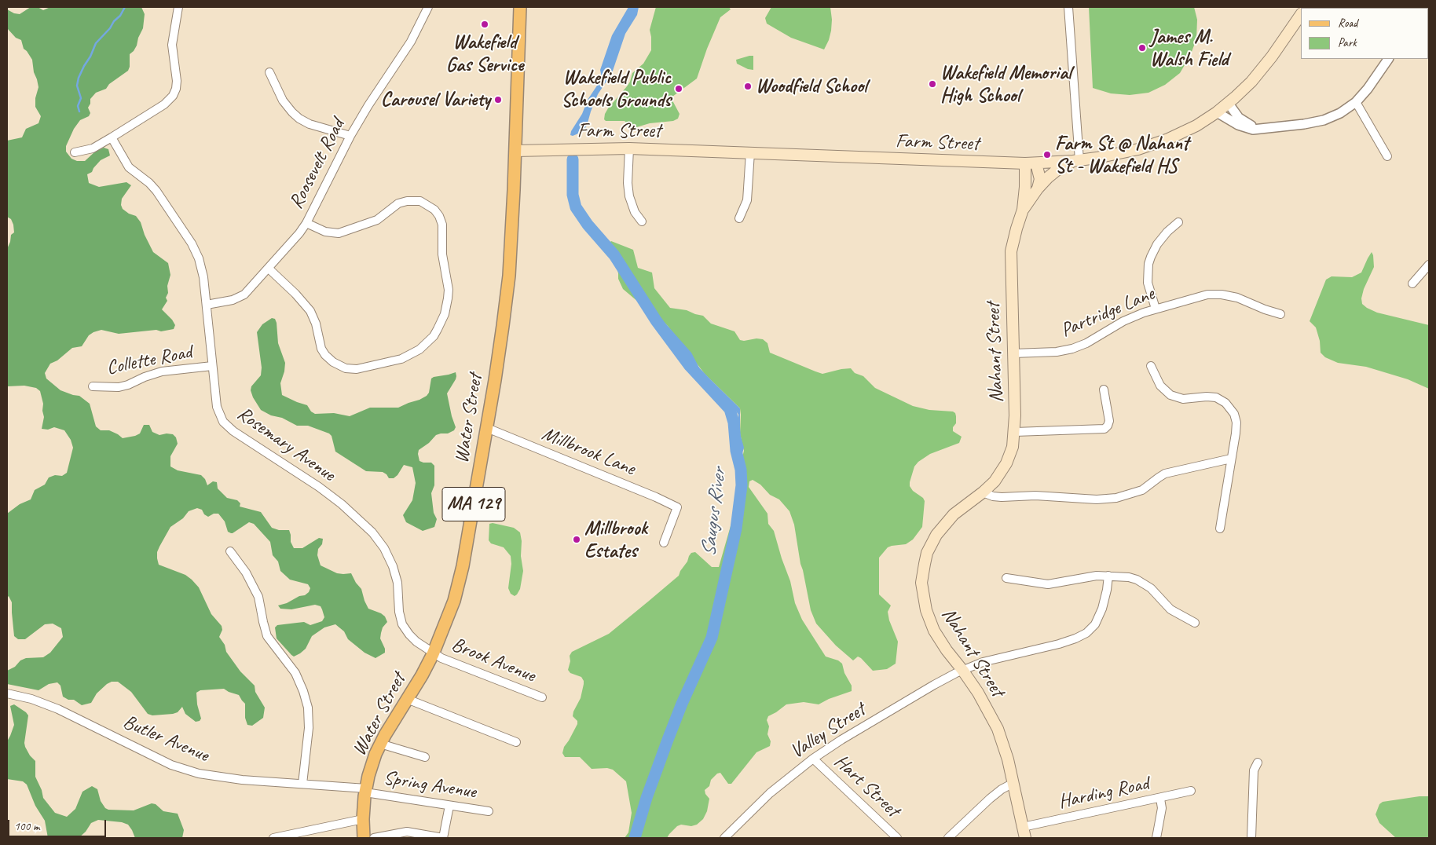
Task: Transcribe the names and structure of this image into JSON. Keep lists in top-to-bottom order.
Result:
{
  "streets": {
    "main road": [
      "Farm Street",
      "Nahant Street",
      "Water Street",
      "MA 129"
    ],
    "street": [
      "Roosevelt Road",
      "Partridge Lane",
      "Collette Road",
      "Rosemary Avenue",
      "Millbrook Lane",
      "Brook Avenue",
      "Valley Street",
      "Butler Avenue",
      "Spring Avenue",
      "Hart Street",
      "Harding Road"
    ]
  },
  "crossings": [
    ["Farm Street", "Nahant Street"],
    ["Farm Street", "Water Street"],
    ["Roosevelt Road", "Rosemary Avenue"],
    ["Partridge Lane", "Nahant Street"],
    ["Nahant Street", "Valley Street"],
    ["Nahant Street", "Harding Road"],
    ["Collette Road", "Rosemary Avenue"],
    ["Water Street", "Rosemary Avenue"],
    ["Water Street", "Millbrook Lane"],
    ["Water Street", "Brook Avenue"],
    ["Water Street", "Butler Avenue"],
    ["Water Street", "Spring Avenue"],
    ["Rosemary Avenue", "Brook Avenue"],
    ["Valley Street", "Hart Street"],
    ["Butler Avenue", "Spring Avenue"]
  ],
  "water": ["Saugus River"],
  "places": [
    "Wakefield Gas Service",
    "James M. Walsh Field",
    "Wakefield Memorial High School",
    "Woodfield School",
    "Wakefield Public Schools Grounds",
    "Carousel Variety",
    "Farm St @ Nahant St - Wakefield HS",
    "Millbrook Estates"
  ],
  "legend": ["Road", "Park"],
  "scale_bar": "100 m"
}
